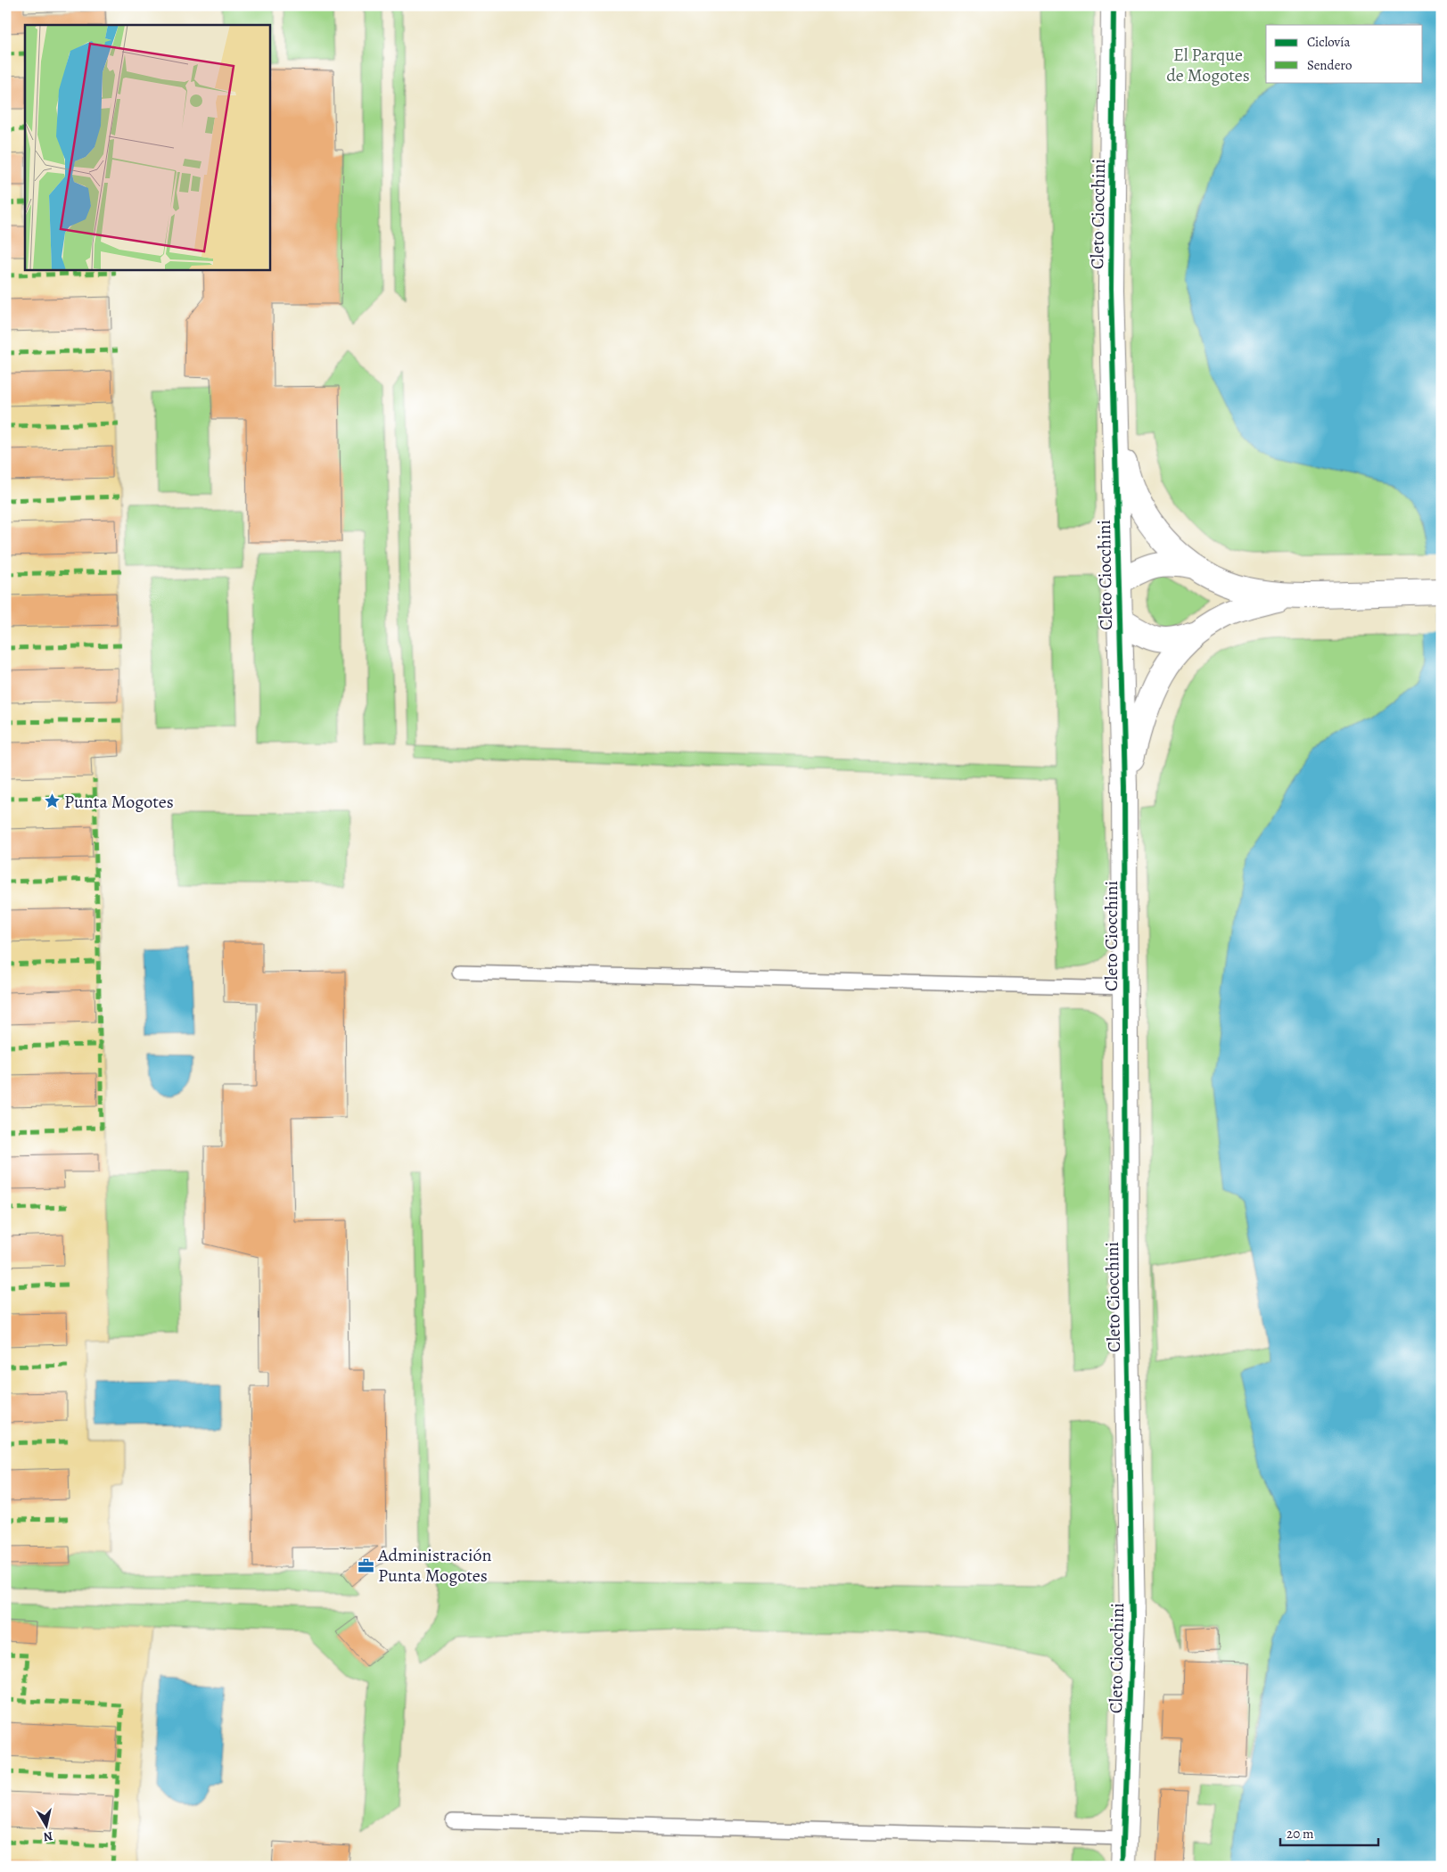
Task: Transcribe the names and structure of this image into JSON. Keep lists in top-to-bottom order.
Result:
{
  "streets": {
    "street": ["Cleto Ciocchini"]
  },
  "parks": ["El Parque de Mogotes"],
  "places": {
    "place": ["Punta Mogotes"],
    "office": ["Administración Punta Mogotes"]
  },
  "legend": ["Ciclovía", "Sendero"],
  "scale_bar": "20 m",
  "north": "bottom"
}
